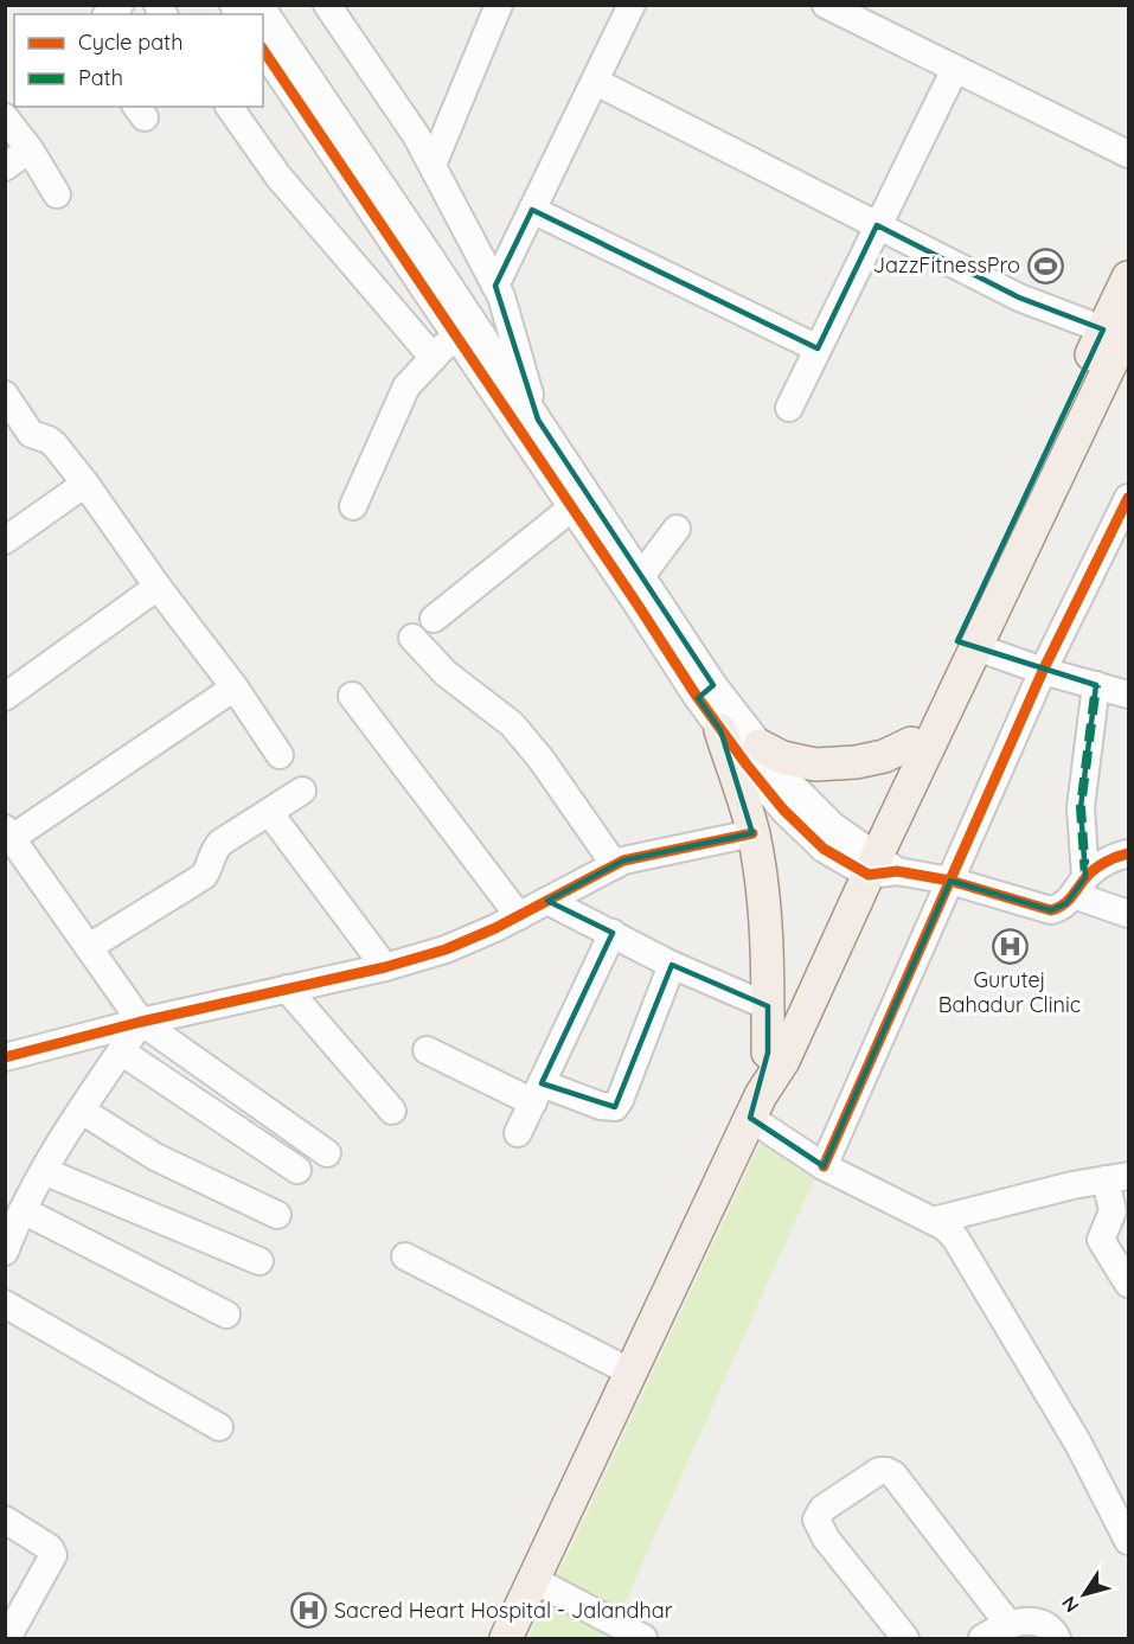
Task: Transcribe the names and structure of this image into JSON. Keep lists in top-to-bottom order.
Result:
{
  "places": {
    "sports": ["JazzFitnessPro"],
    "hospital": ["Gurutej Bahadur Clinic", "Sacred Heart Hospital - Jalandhar"]
  },
  "legend": ["Cycle path", "Path"],
  "north": "bottom left"
}
